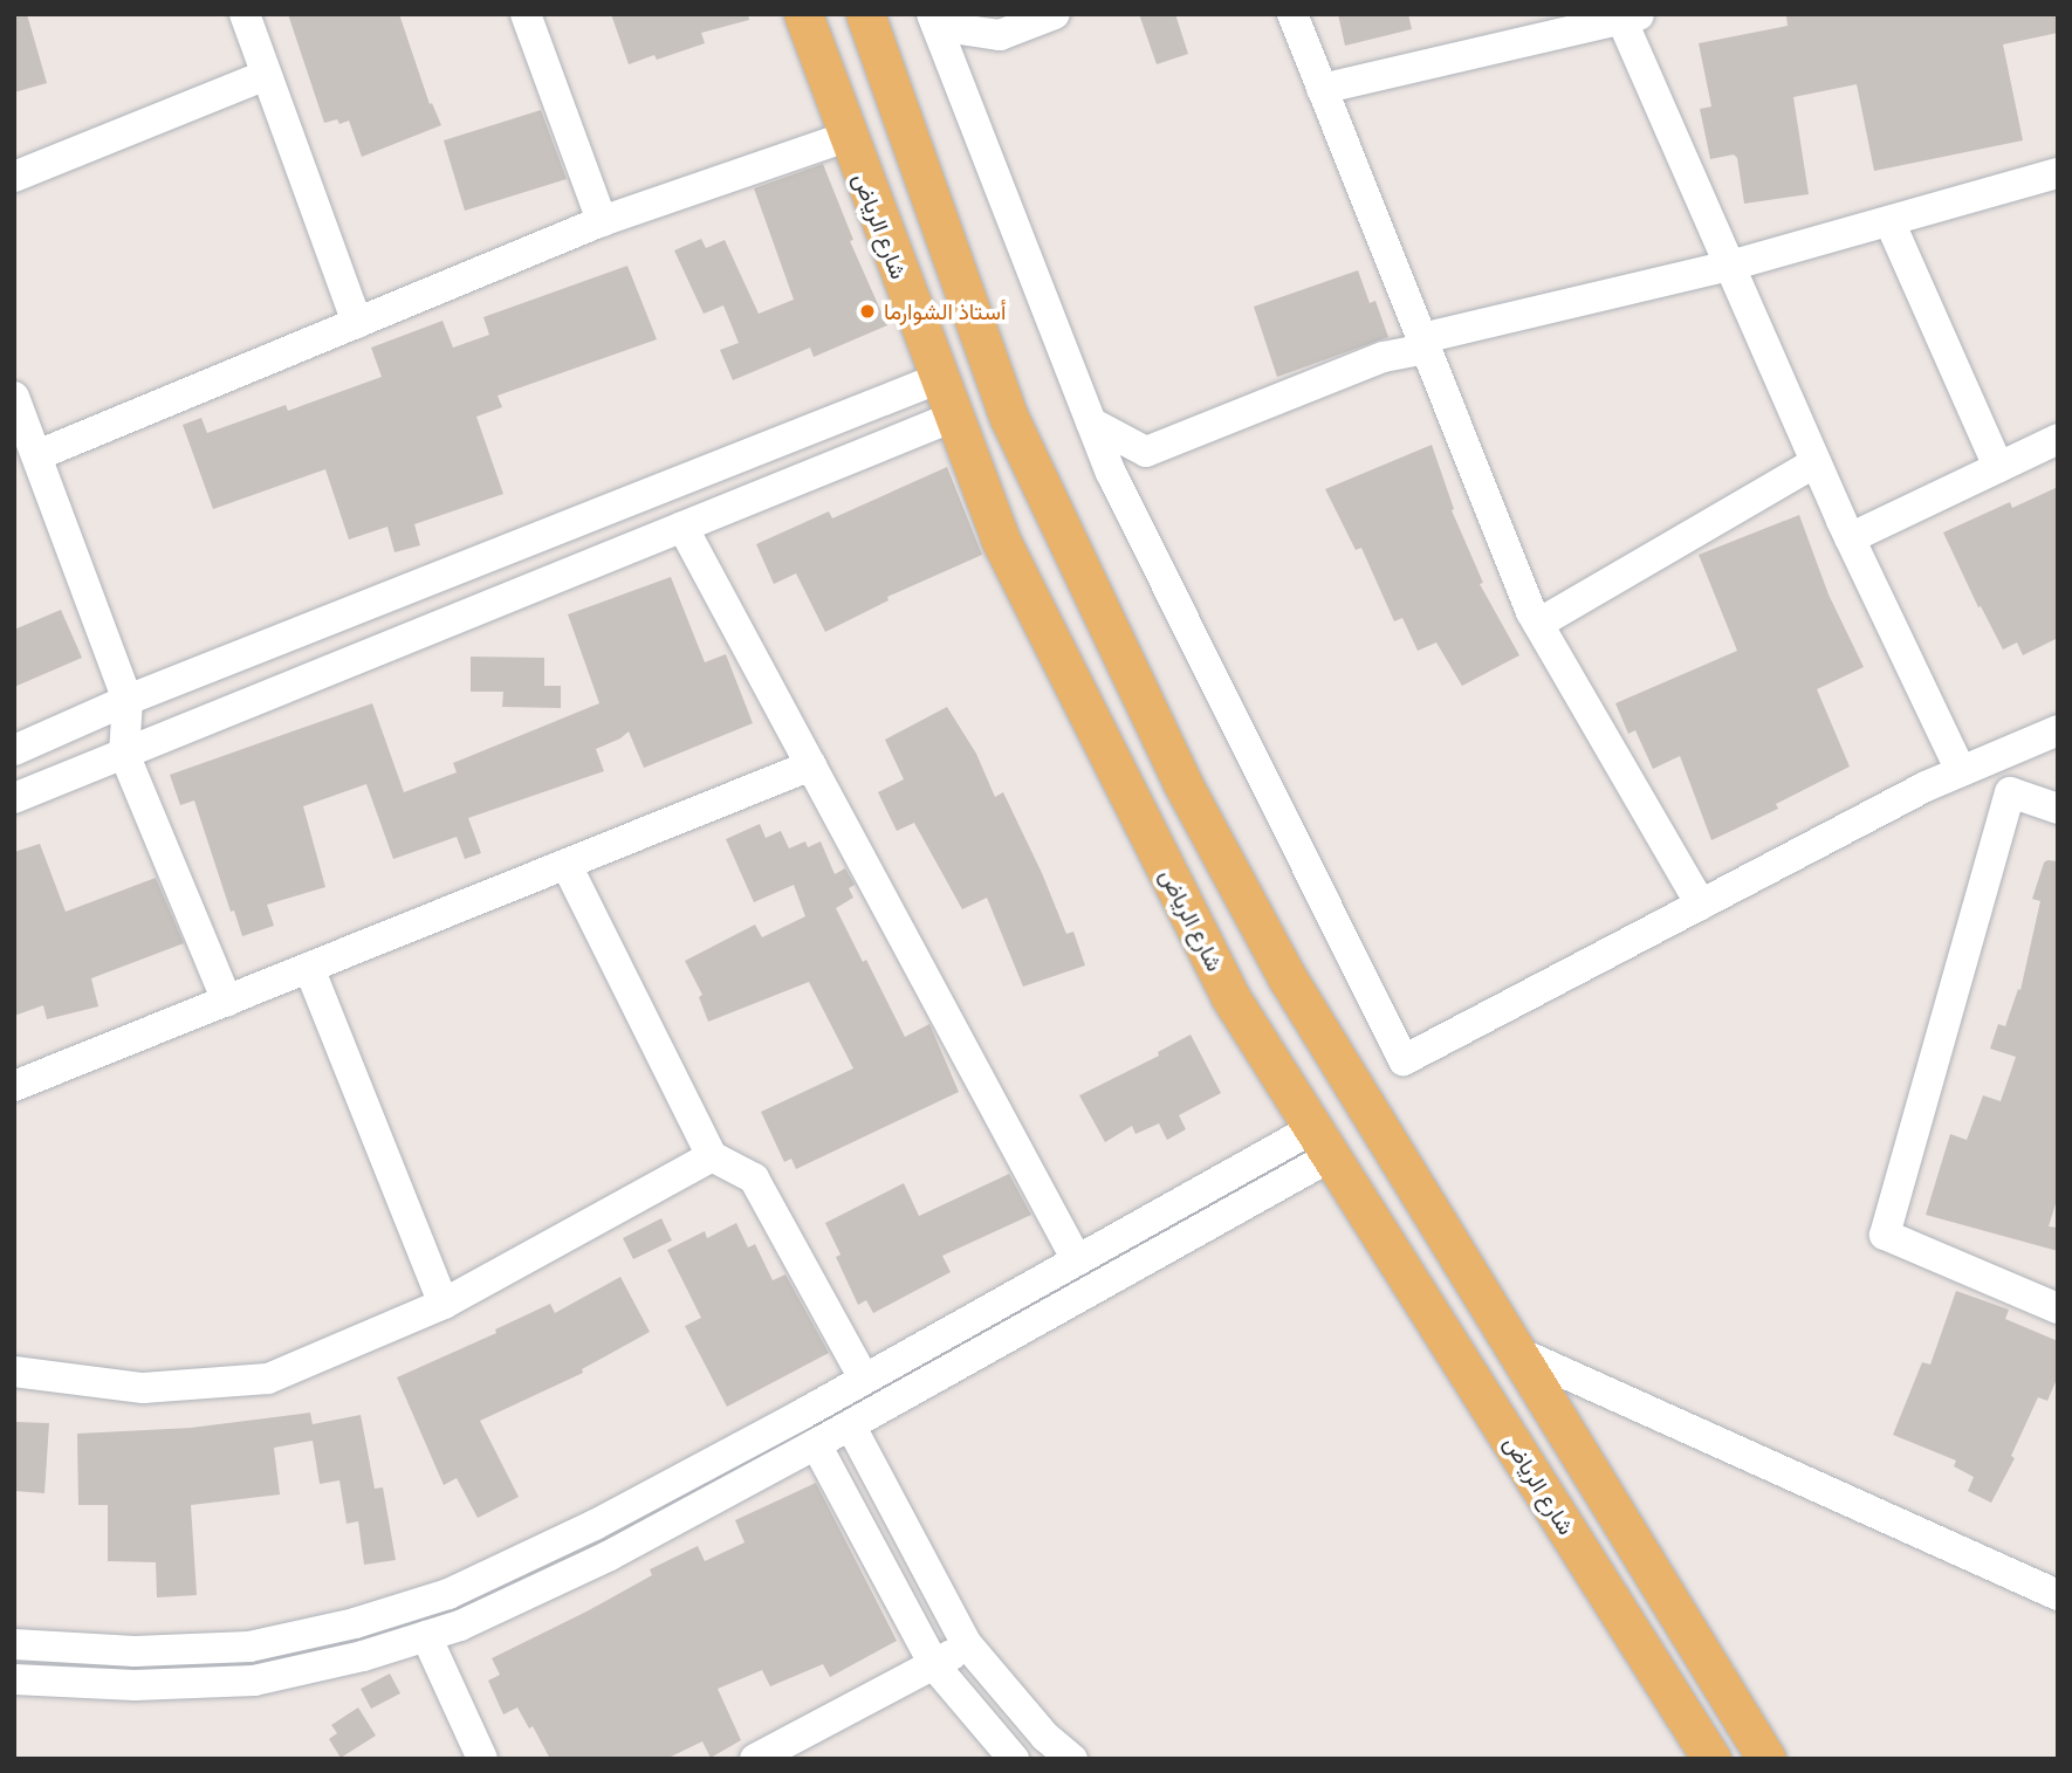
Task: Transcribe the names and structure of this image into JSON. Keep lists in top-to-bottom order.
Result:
{
  "streets": {
    "main road": ["شارع الرياض"]
  },
  "places": ["أستاذ الشوارما"]
}
